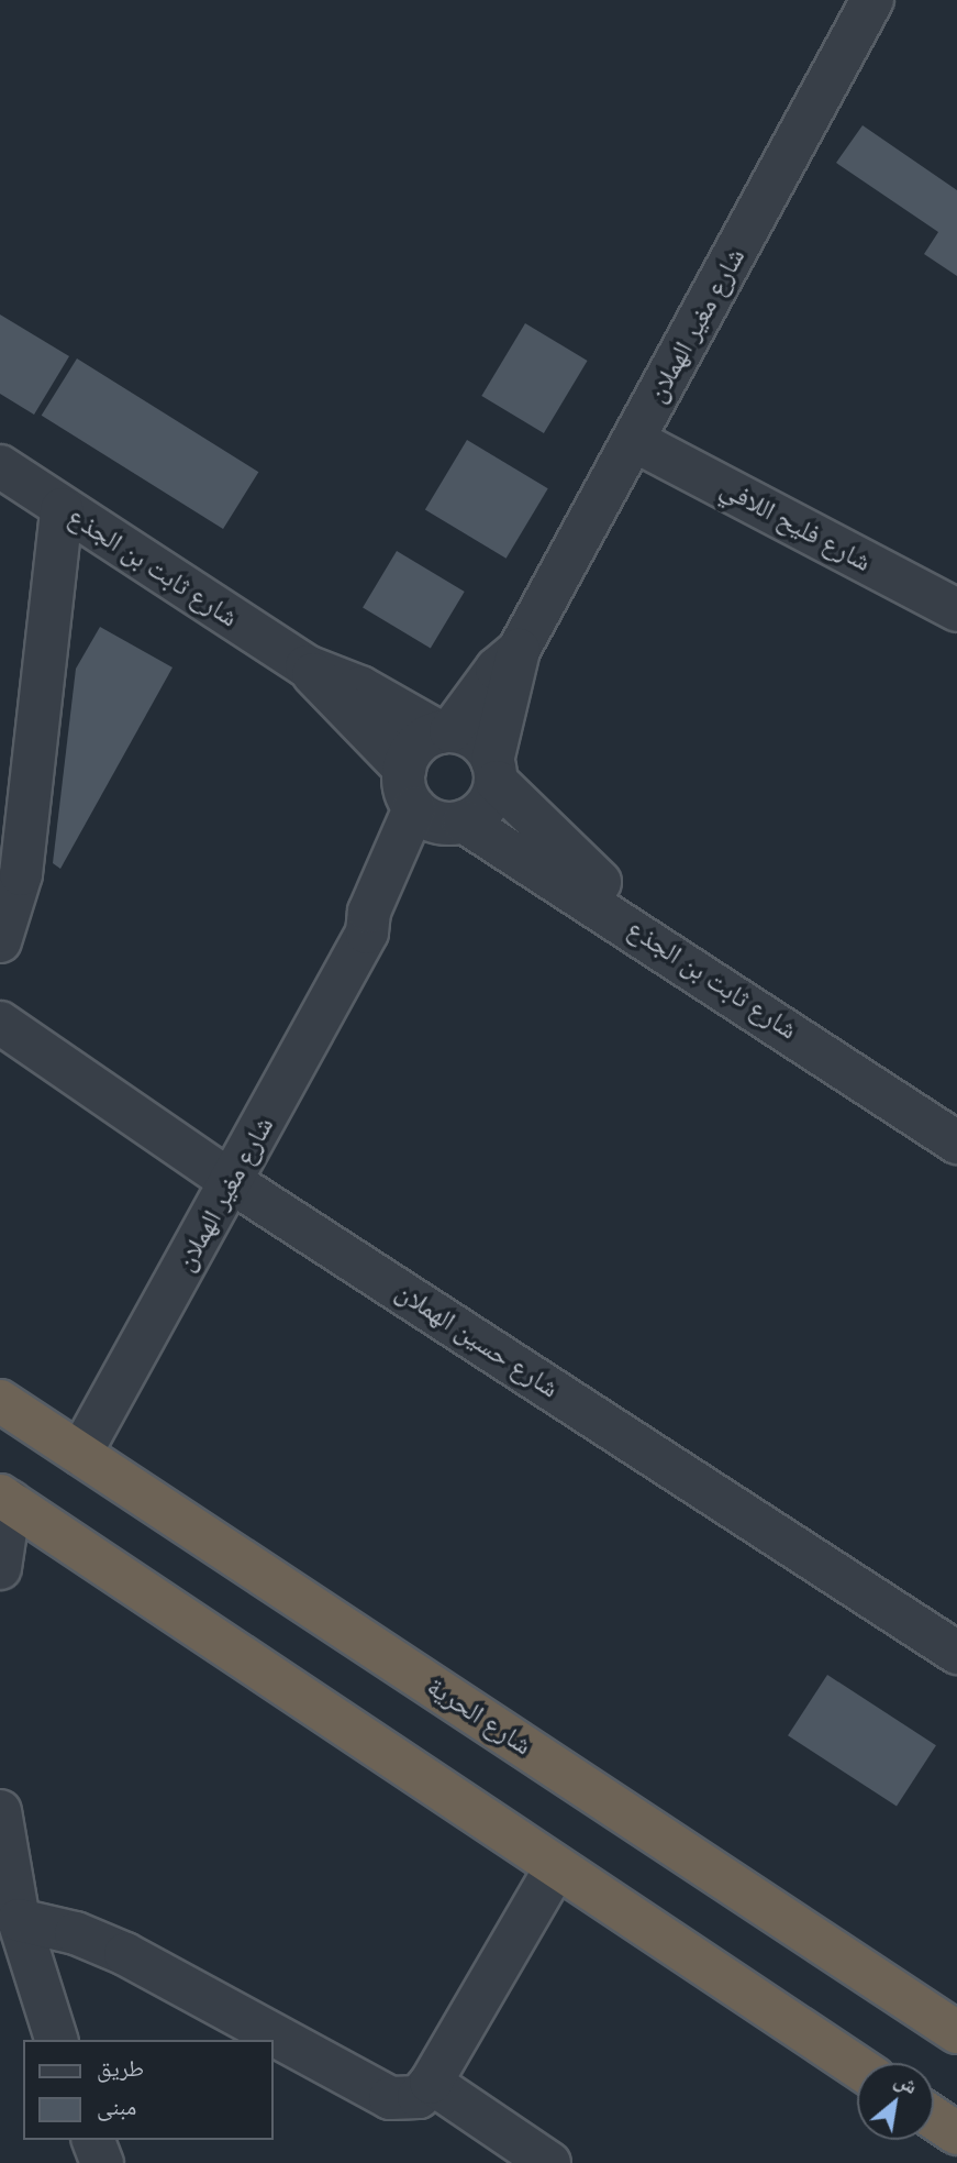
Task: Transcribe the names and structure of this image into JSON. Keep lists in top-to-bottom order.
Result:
{
  "streets": {
    "highway": ["شارع الحرية"],
    "street": [
      "شارع مغير الهملان",
      "شارع فليح اللافي",
      "شارع ثابت بن الجذع",
      "شارع حسين الهملان"
    ]
  },
  "crossings": [
    ["شارع مغير الهملان", "شارع فليح اللافي"],
    ["شارع مغير الهملان", "شارع ثابت بن الجذع"],
    ["شارع مغير الهملان", "شارع حسين الهملان"],
    ["شارع مغير الهملان", "شارع الحرية"]
  ],
  "legend": ["طريق", "مبنى"],
  "north": "top right"
}
